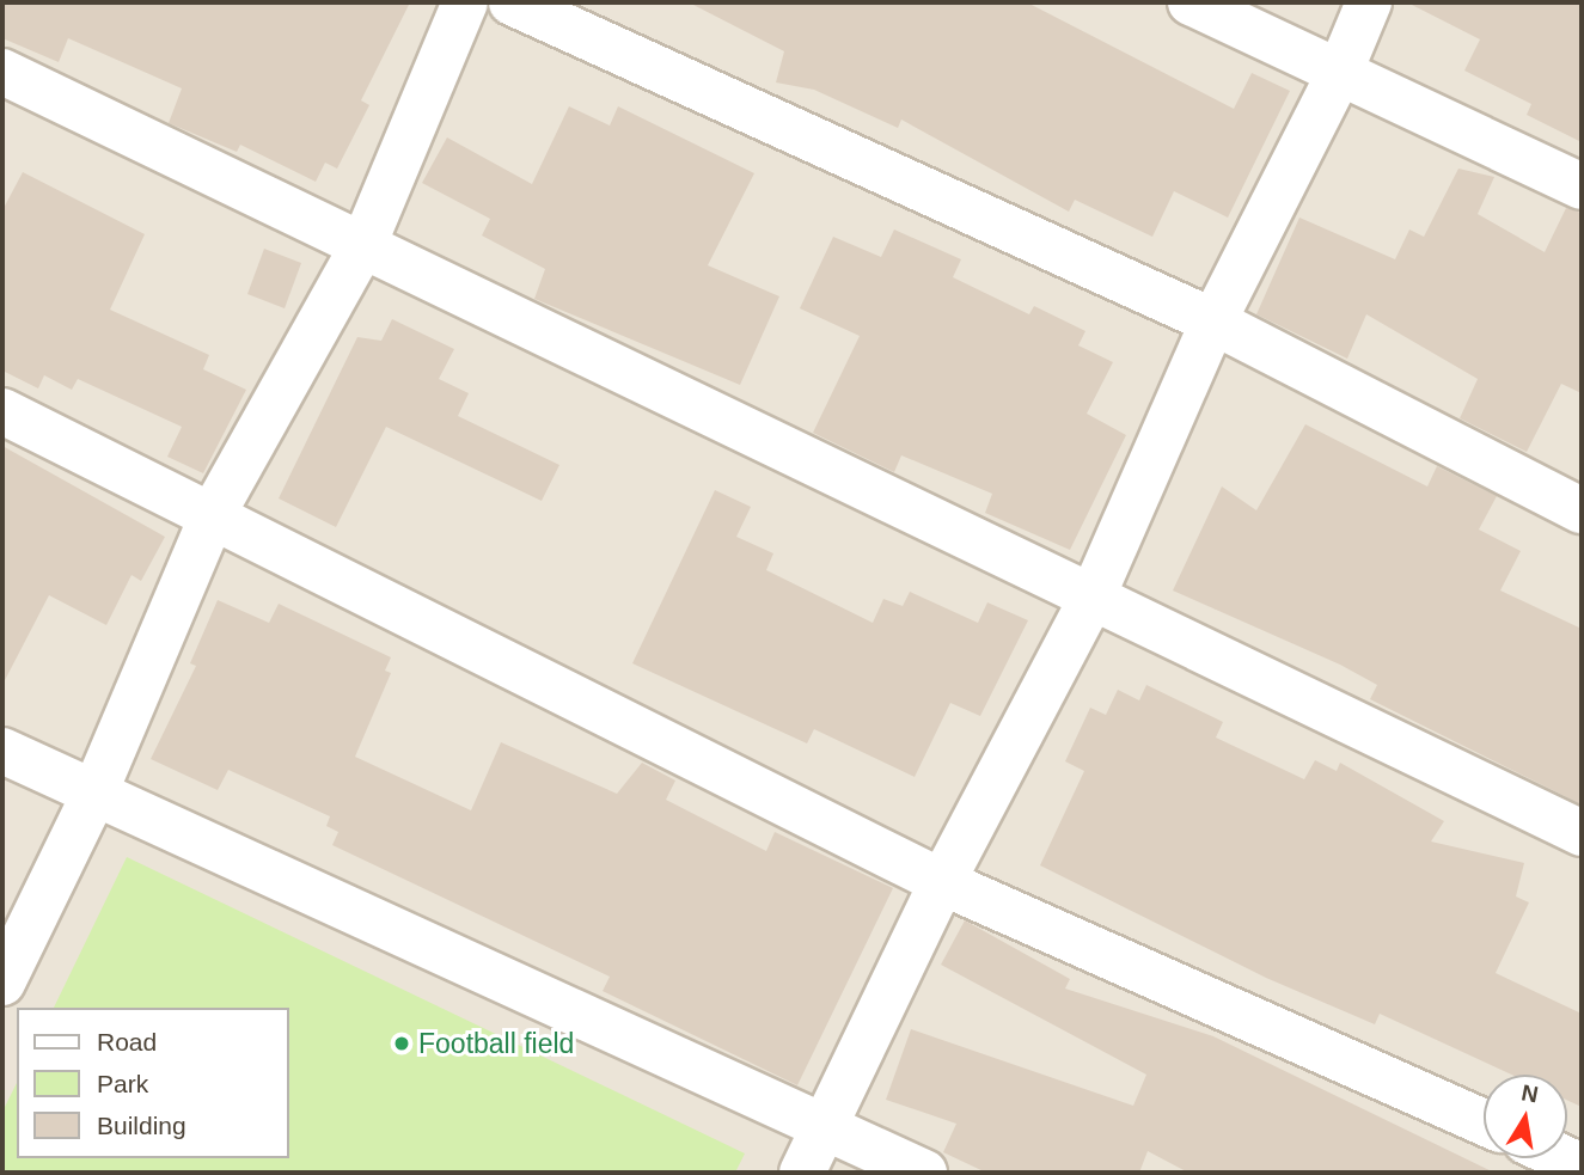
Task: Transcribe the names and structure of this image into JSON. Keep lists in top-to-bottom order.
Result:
{
  "places": ["Football field"],
  "legend": ["Road", "Park", "Building"],
  "north": "top"
}
